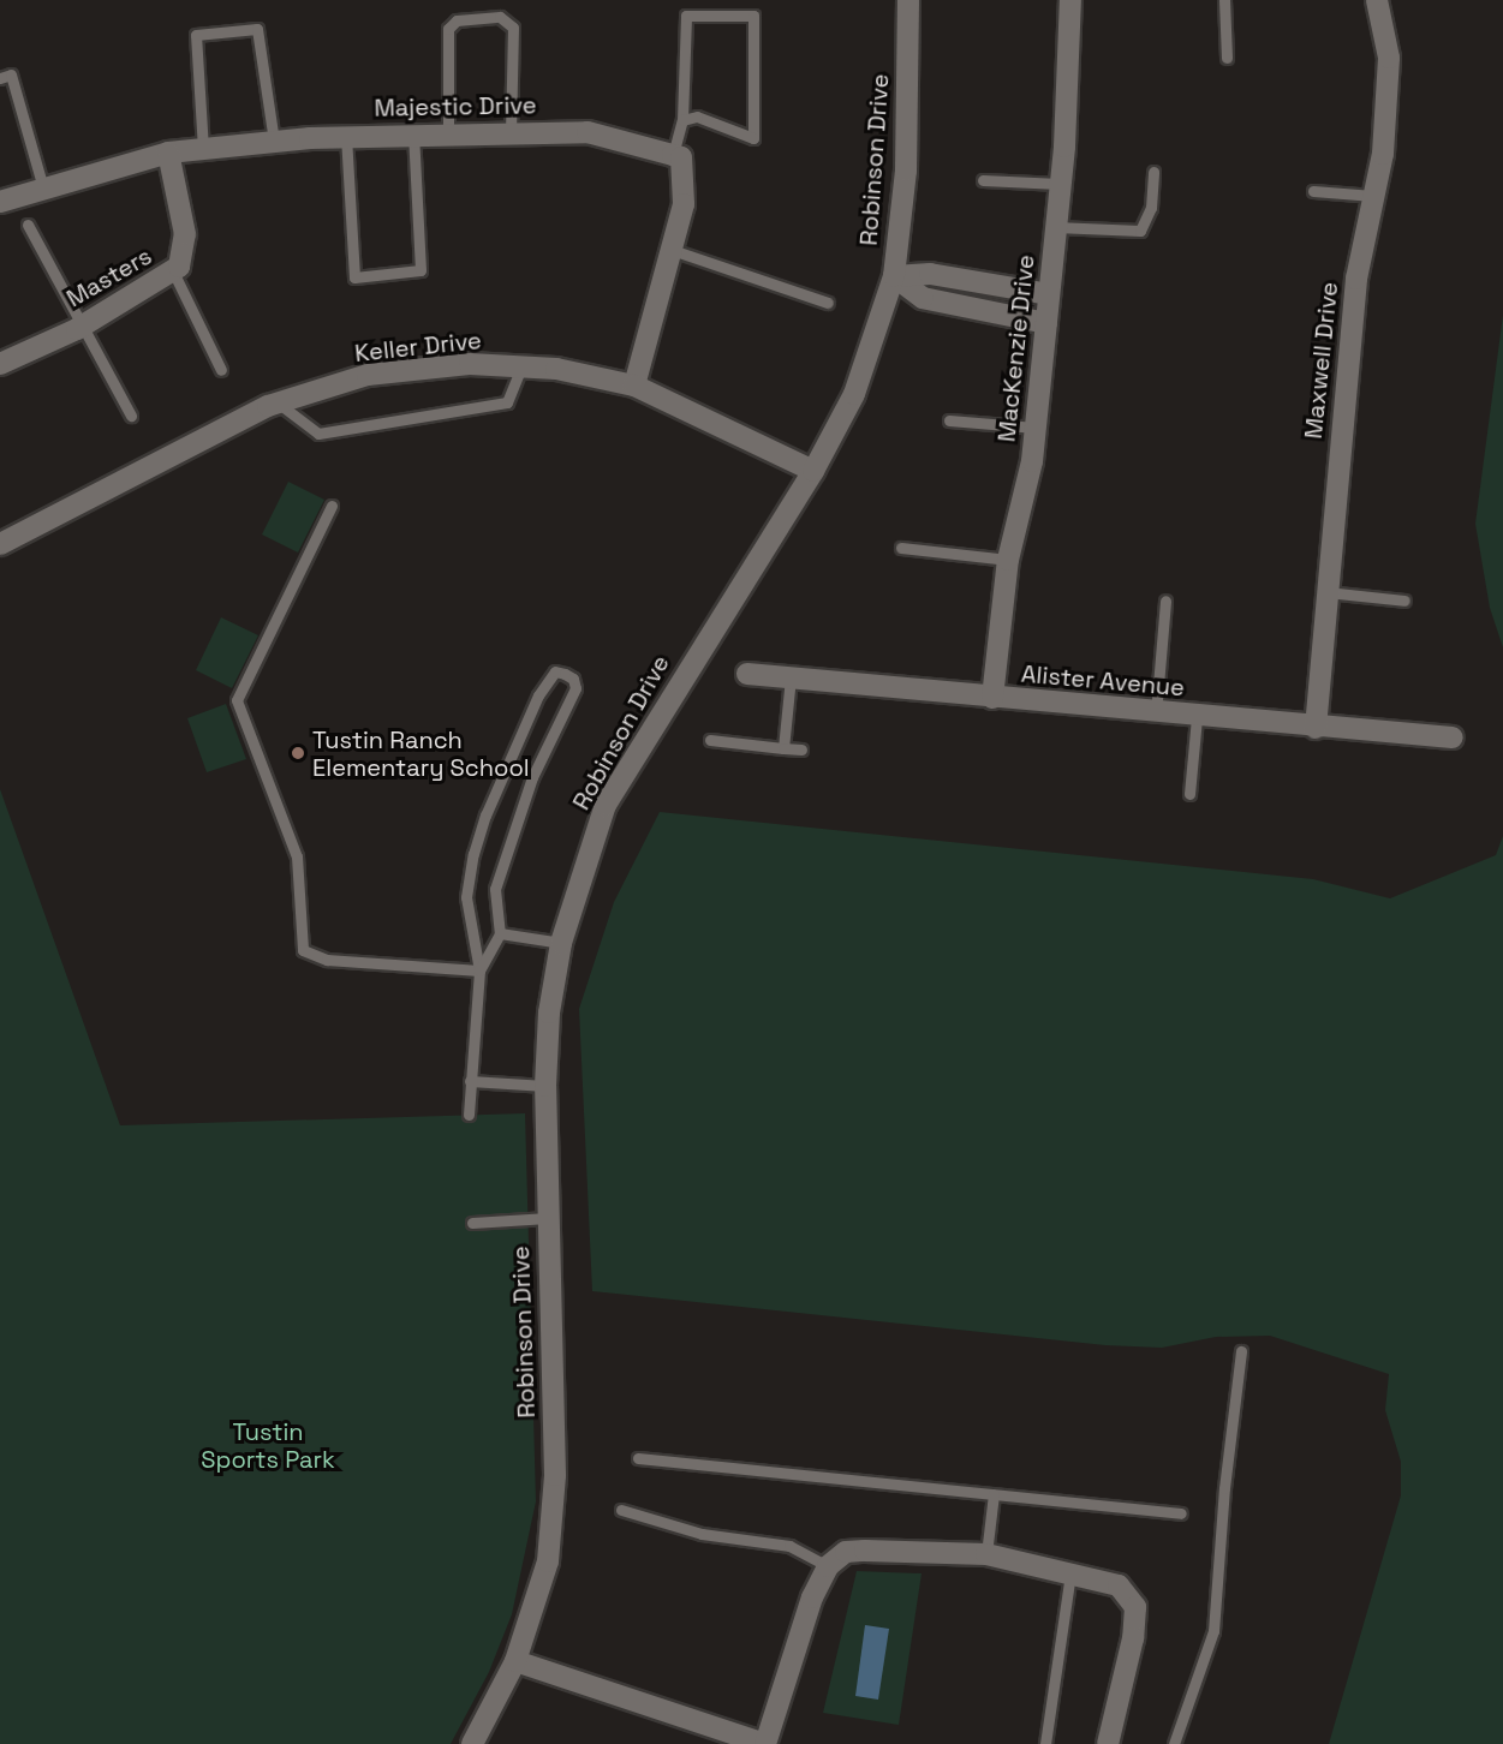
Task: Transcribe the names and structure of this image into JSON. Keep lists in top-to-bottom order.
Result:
{
  "streets": {
    "street": [
      "Majestic Drive",
      "Robinson Drive",
      "Masters",
      "Keller Drive",
      "MacKenzie Drive",
      "Maxwell Drive",
      "Alister Avenue"
    ]
  },
  "crossings": [
    ["Majestic Drive", "Masters"],
    ["Robinson Drive", "Keller Drive"],
    ["MacKenzie Drive", "Alister Avenue"],
    ["Maxwell Drive", "Alister Avenue"]
  ],
  "parks": ["Tustin Sports Park"],
  "places": ["Tustin Ranch Elementary School"]
}
